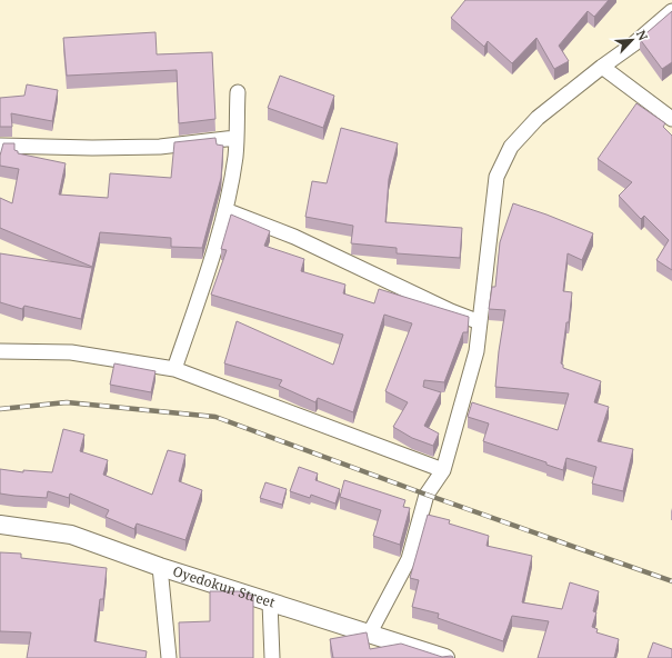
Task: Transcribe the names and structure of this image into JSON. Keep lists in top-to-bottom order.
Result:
{
  "streets": {
    "street": ["Oyedokun Street"]
  },
  "north": "top right"
}
